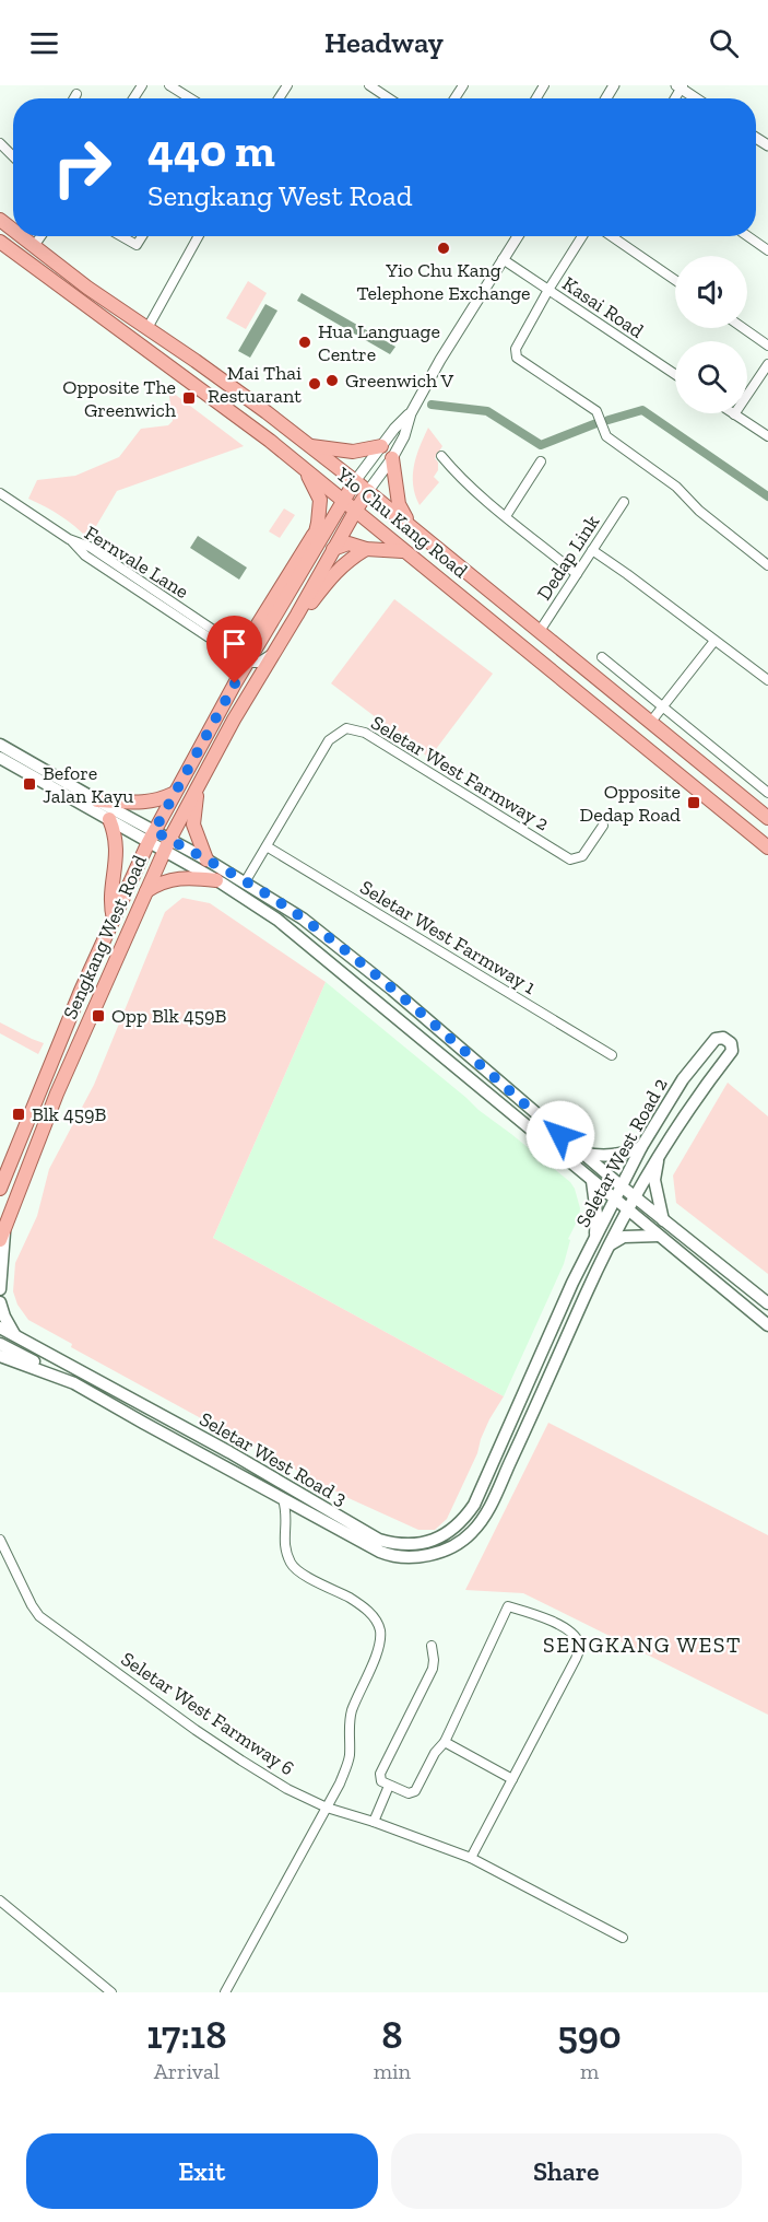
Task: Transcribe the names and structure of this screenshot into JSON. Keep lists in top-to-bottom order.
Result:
{
  "streets": {
    "main road": [
      "Yio Chu Kang Road",
      "Sengkang West Road",
      "Seletar West Road 2",
      "Seletar West Road 3"
    ],
    "street": [
      "Kasai Road",
      "Dedap Link",
      "Fernvale Lane",
      "Seletar West Farmway 2",
      "Seletar West Farmway 1",
      "Seletar West Farmway 6"
    ]
  },
  "crossings": [
    ["Yio Chu Kang Road", "Dedap Link"],
    ["Yio Chu Kang Road", "Sengkang West Road"],
    ["Fernvale Lane", "Sengkang West Road"],
    ["Seletar West Farmway 2", "Seletar West Farmway 1"],
    ["Seletar West Road 2", "Seletar West Road 3"]
  ],
  "districts": ["SENGKANG WEST"],
  "places": {
    "other": [
      "Yio Chu Kang Telephone Exchange",
      "Hua Language Centre",
      "Greenwich V",
      "Mai Thai Restuarant"
    ],
    "transit": [
      "Opposite The Greenwich",
      "Before Jalan Kayu",
      "Opposite Dedap Road",
      "Opp Blk 459B",
      "Blk 459B"
    ]
  },
  "page": {
    "header": "Headway",
    "turn": ["440 m", "Sengkang West Road"],
    "eta": [
      "17:18",
      "Arrival",
      "8",
      "min",
      "590",
      "m"
    ],
    "buttons": ["Exit", "Share"]
  }
}
